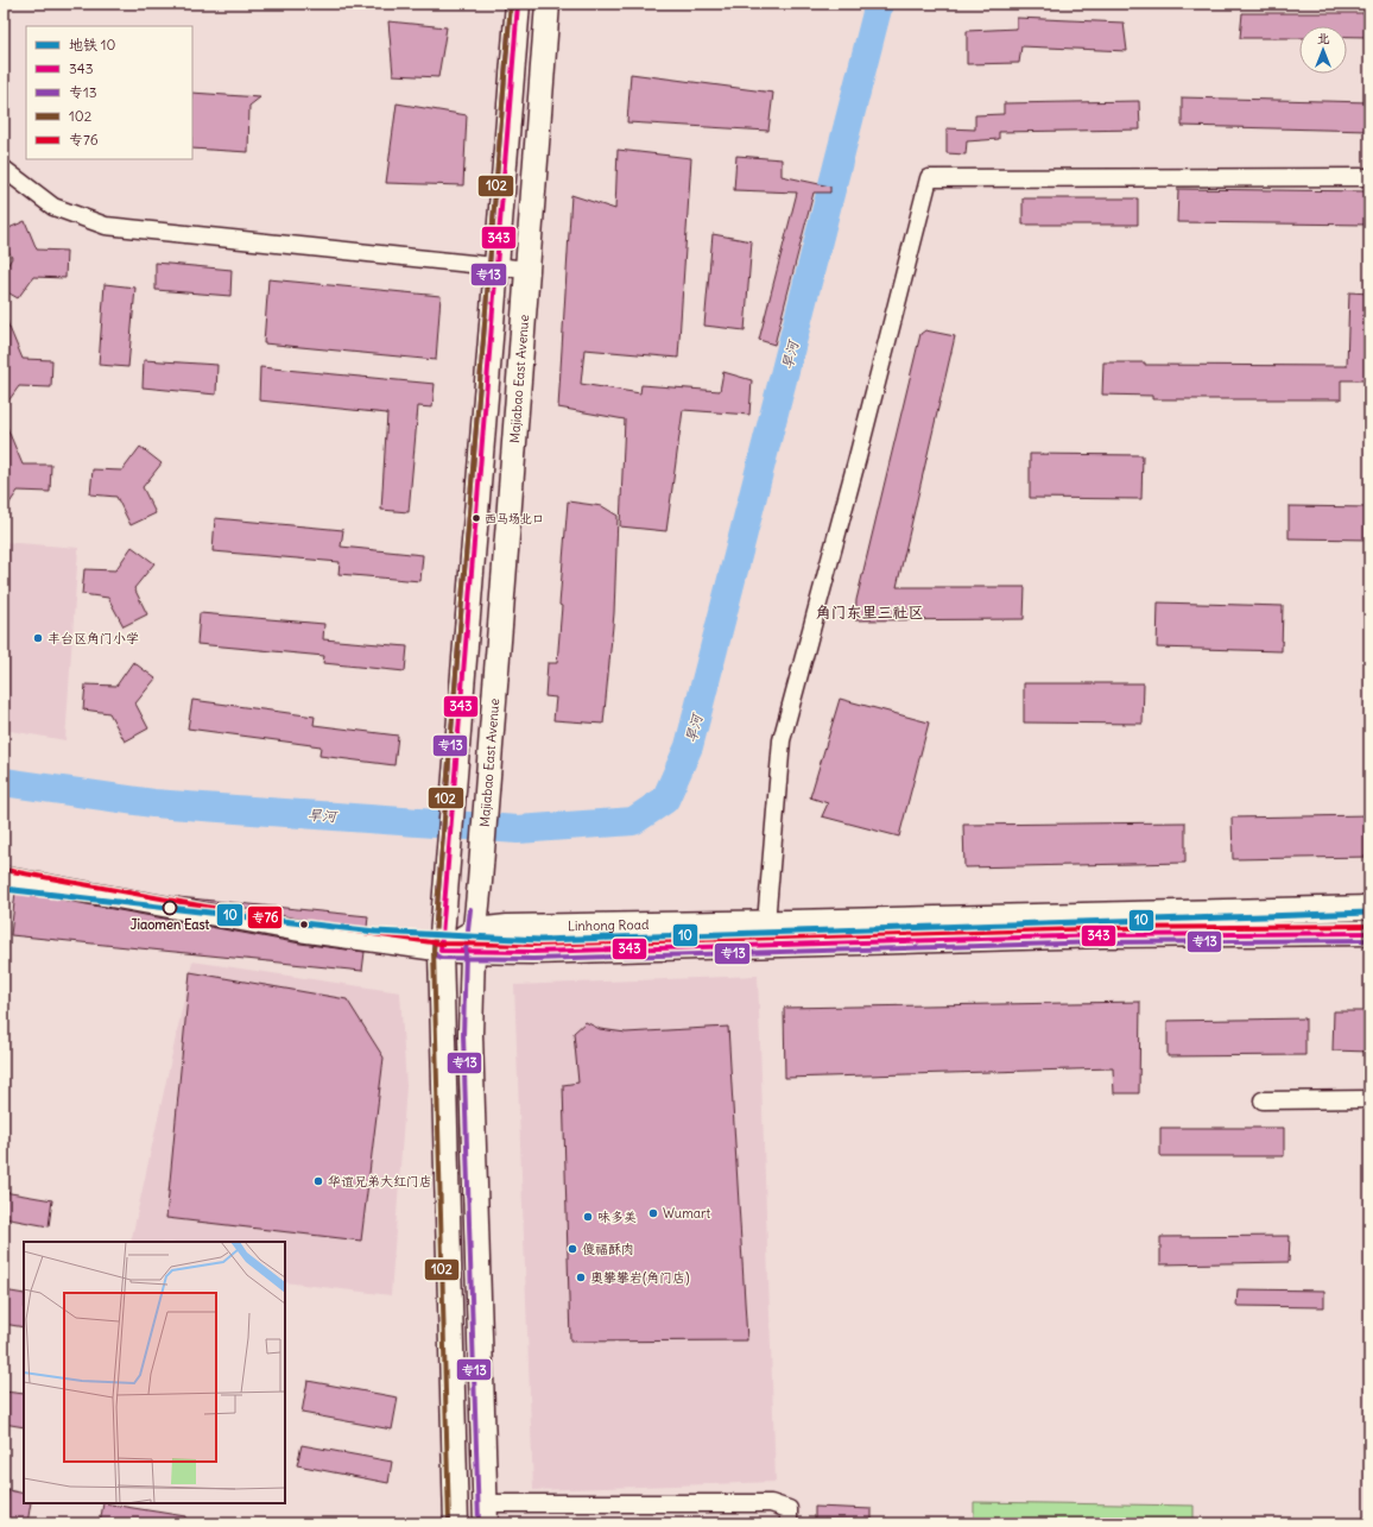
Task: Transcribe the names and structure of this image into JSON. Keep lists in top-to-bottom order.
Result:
{
  "streets": {
    "main road": ["Majiabao East Avenue", "Linhong Road"]
  },
  "crossings": [
    ["Majiabao East Avenue", "Linhong Road"]
  ],
  "districts": ["角门东里三社区"],
  "water": ["旱河"],
  "places": [
    "西马场北口",
    "丰台区角门小学",
    "Jiaomen East",
    "华谊兄弟大红门店",
    "Wumart",
    "味多美",
    "傻福酥肉",
    "奥攀攀岩(角门店)"
  ],
  "lines": [
    "transit line 343",
    "transit line 专13",
    "transit line 102",
    "transit line 专76",
    "metro line 10"
  ],
  "legend": [
    "地铁 10",
    "343",
    "专13",
    "102",
    "专76"
  ],
  "north": "top"
}
